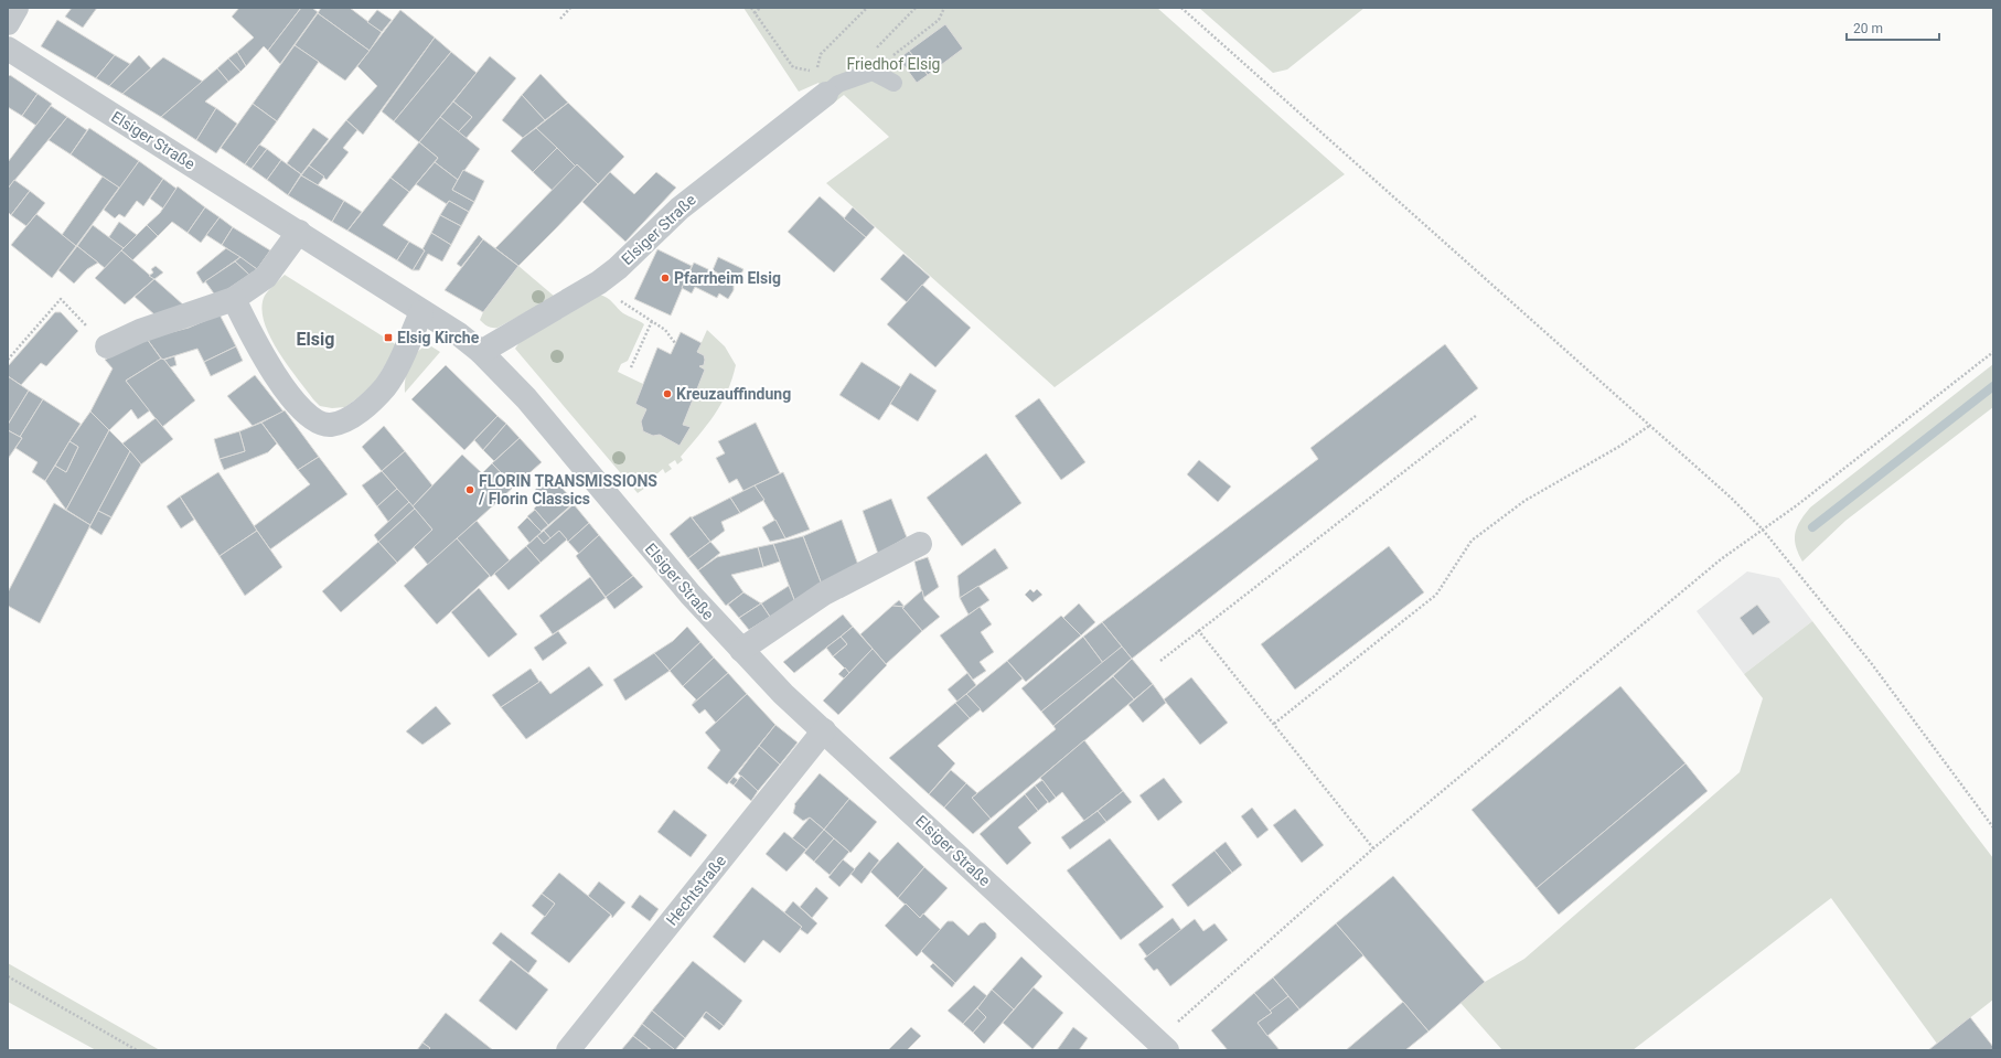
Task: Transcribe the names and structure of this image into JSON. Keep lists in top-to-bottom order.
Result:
{
  "streets": {
    "street": ["Elsiger Straße", "Hechtstraße"]
  },
  "crossings": [
    ["Elsiger Straße", "Hechtstraße"]
  ],
  "districts": ["Elsig"],
  "parks": ["Friedhof Elsig"],
  "places": {
    "other": ["Pfarrheim Elsig", "Kreuzauffindung", "FLORIN TRANSMISSIONS / Florin Classics"],
    "transit": ["Elsig Kirche"]
  },
  "scale_bar": "20 m"
}
